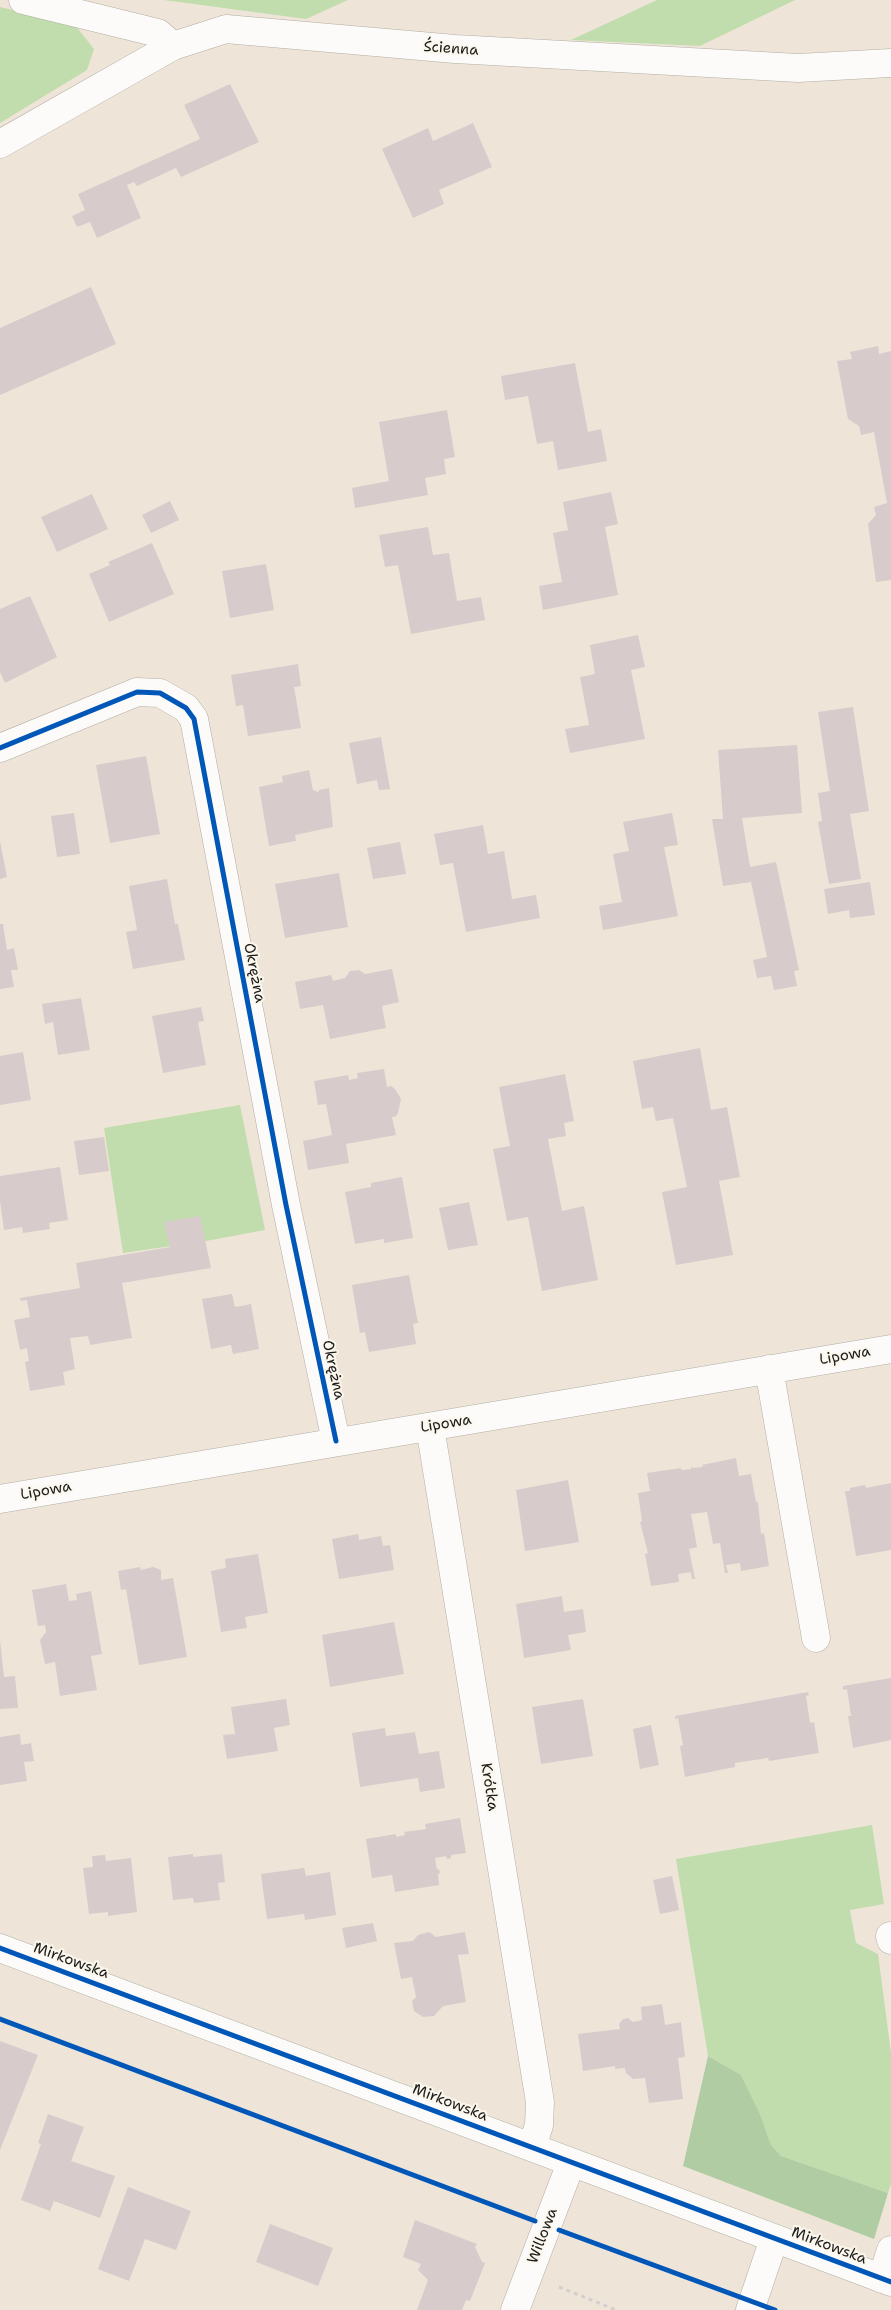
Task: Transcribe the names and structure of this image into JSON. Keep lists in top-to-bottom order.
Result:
{
  "streets": {
    "street": [
      "Ścienna",
      "Okrężna",
      "Lipowa",
      "Krótka",
      "Mirkowska",
      "Willowa"
    ]
  },
  "crossings": [
    ["Okrężna", "Lipowa"],
    ["Lipowa", "Krótka"],
    ["Krótka", "Mirkowska"],
    ["Mirkowska", "Willowa"]
  ]
}
